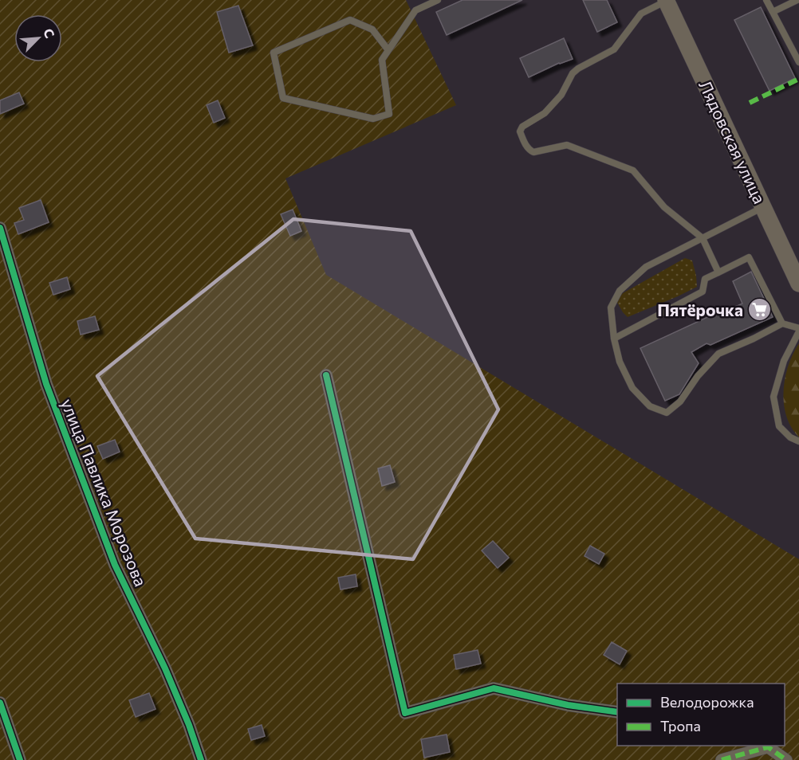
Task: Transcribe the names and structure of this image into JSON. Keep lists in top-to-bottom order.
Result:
{
  "streets": {
    "main road": ["Лядовская улица"],
    "street": ["улица Павлика Морозова"]
  },
  "places": {
    "supermarket": ["Пятёрочка"]
  },
  "legend": ["Велодорожка", "Тропа"],
  "north": "top right"
}
